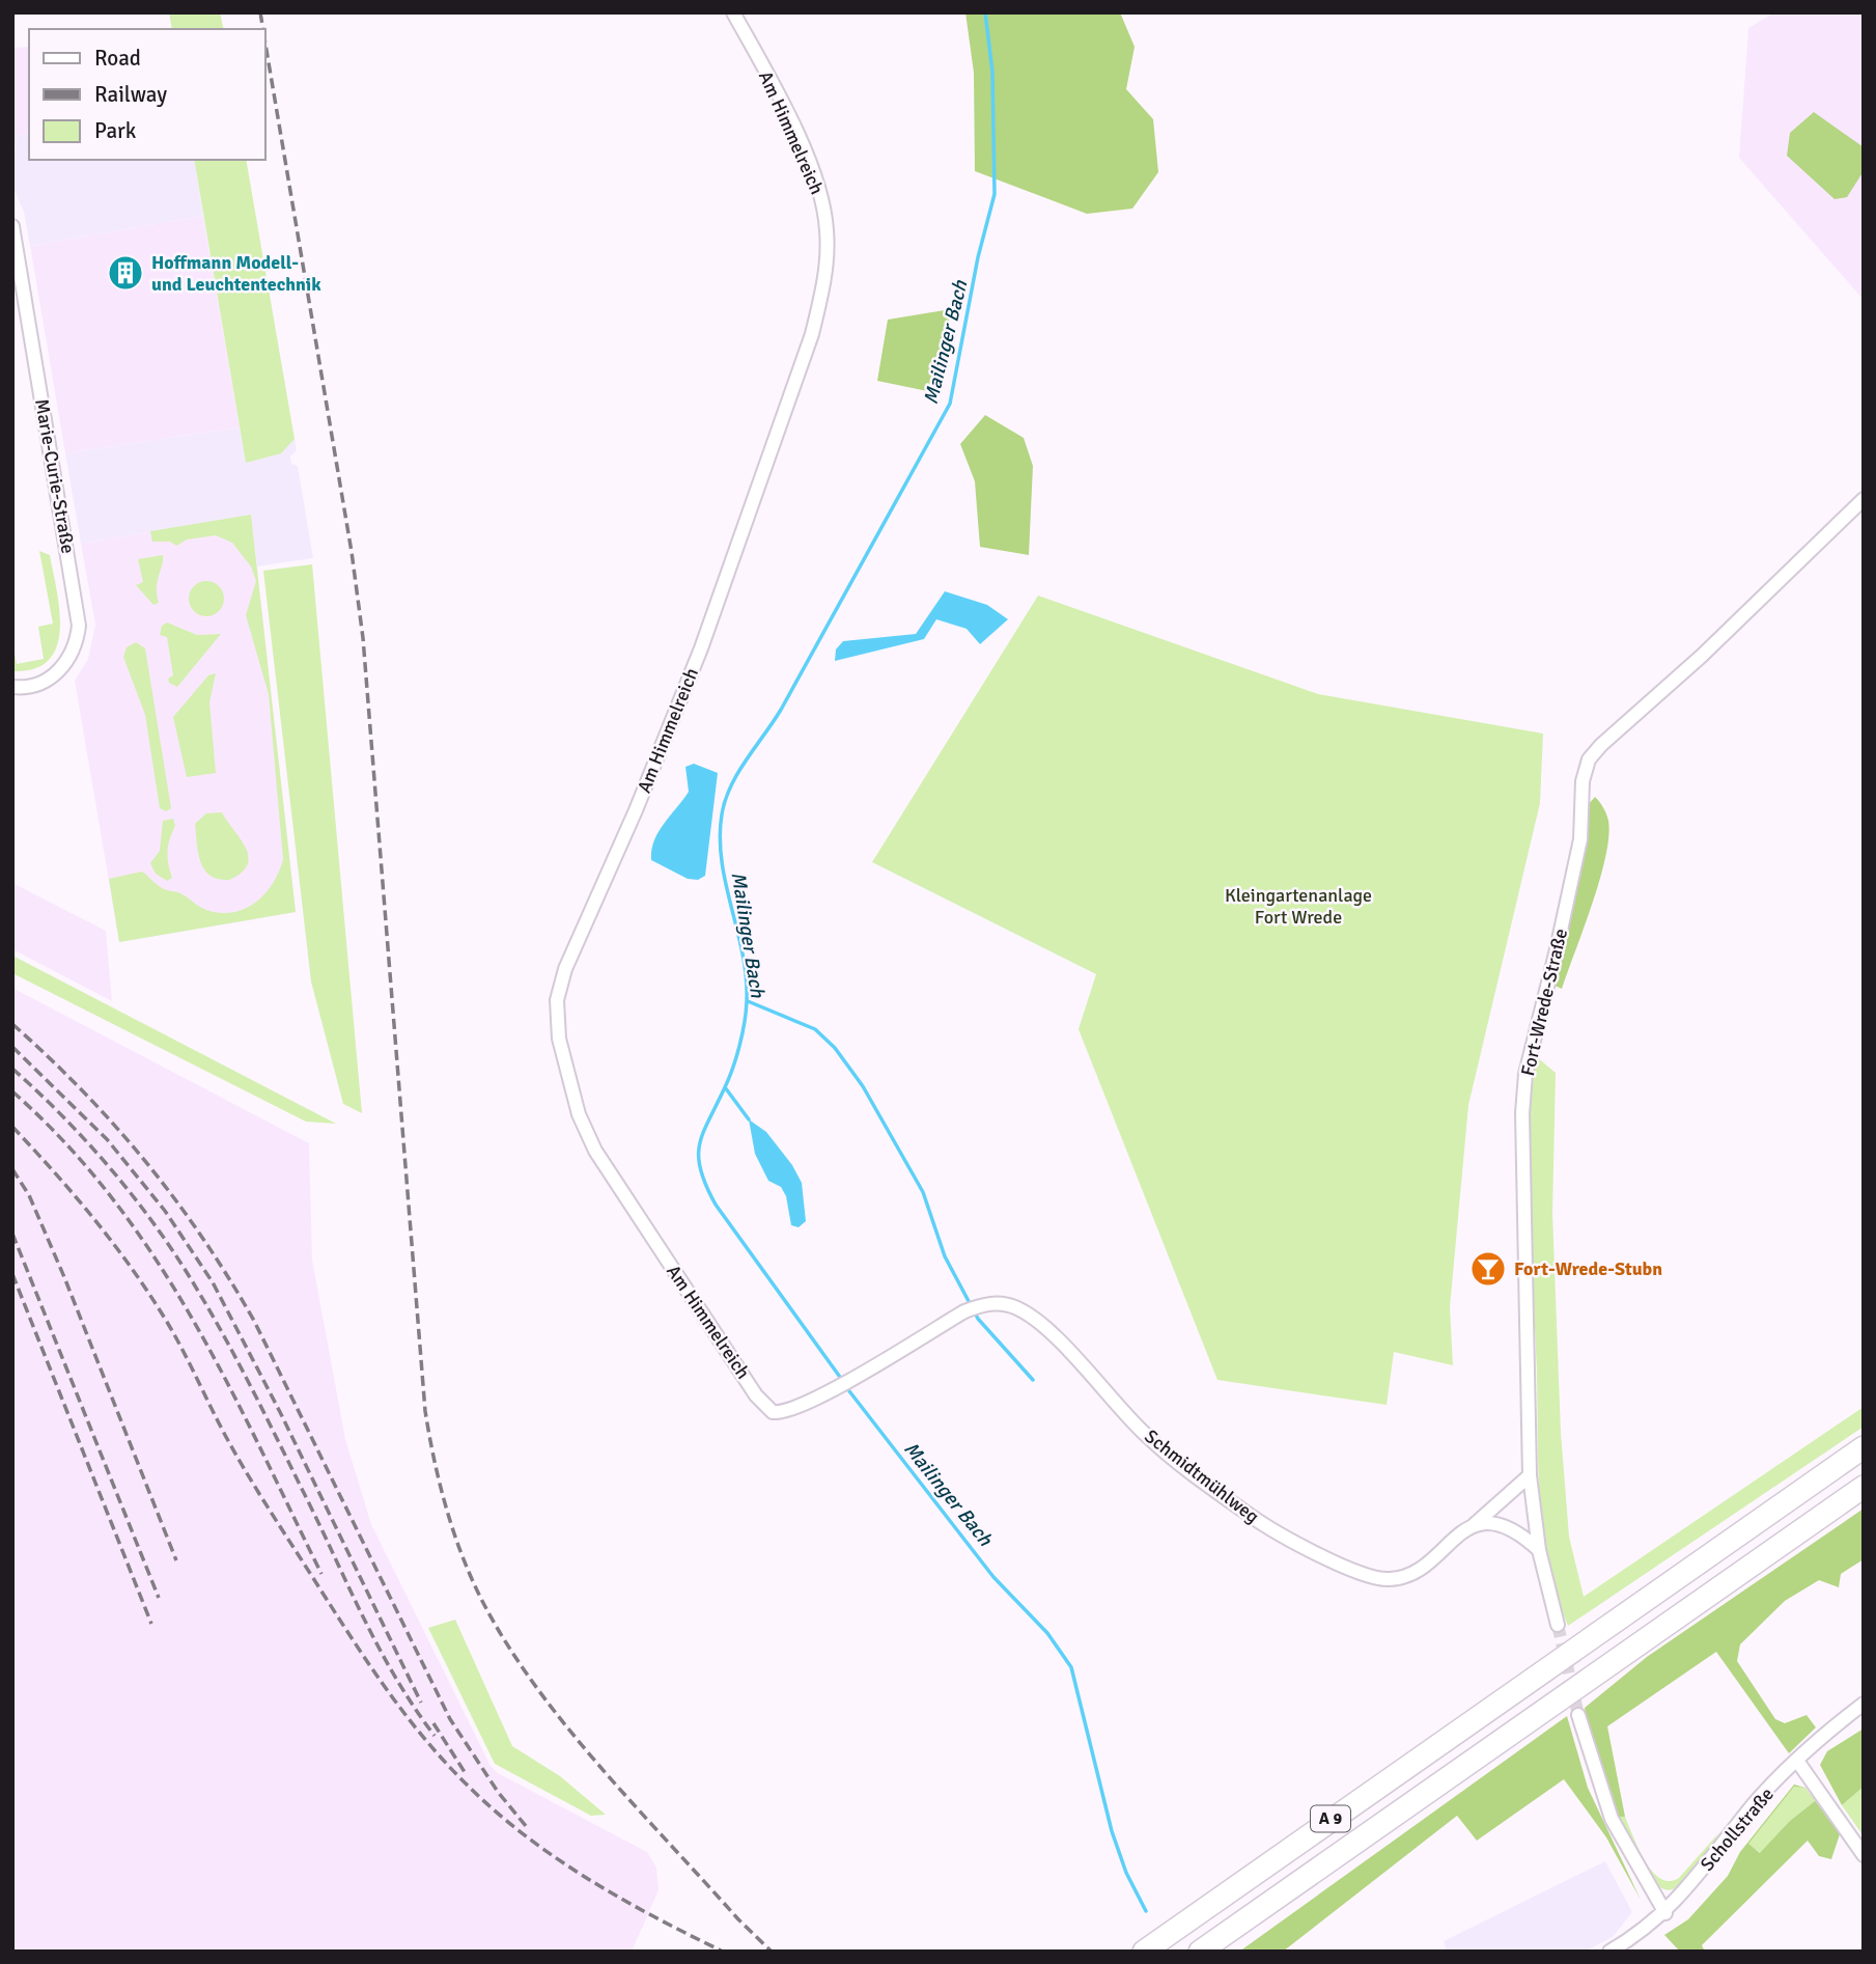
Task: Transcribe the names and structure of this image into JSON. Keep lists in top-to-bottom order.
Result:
{
  "streets": {
    "highway": ["A 9"],
    "street": [
      "Am Himmelreich",
      "Marie-Curie-Straße",
      "Fort-Wrede-Straße",
      "Schmidtmühlweg",
      "Schollstraße"
    ]
  },
  "crossings": [
    ["Am Himmelreich", "Schmidtmühlweg"],
    ["Fort-Wrede-Straße", "Schmidtmühlweg"]
  ],
  "water": ["Mailinger Bach"],
  "parks": ["Kleingartenanlage Fort Wrede"],
  "places": {
    "building": ["Hoffmann Modell- und Leuchtentechnik"],
    "bar": ["Fort-Wrede-Stubn"]
  },
  "legend": ["Road", "Railway", "Park"]
}
